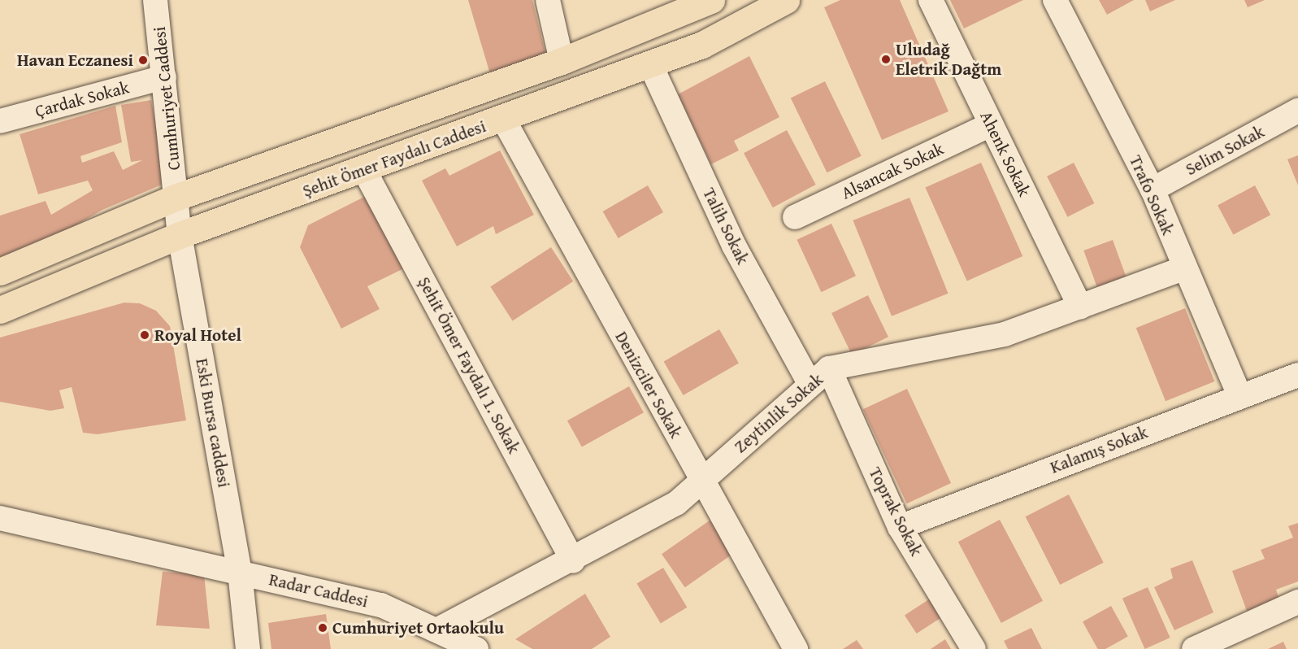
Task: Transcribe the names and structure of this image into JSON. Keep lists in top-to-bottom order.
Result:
{
  "streets": {
    "main road": ["Şehit Ömer Faydalı Caddesi"],
    "street": [
      "Cumhuriyet Caddesi",
      "Çardak Sokak",
      "Selim Sokak",
      "Ahenk Sokak",
      "Alsancak Sokak",
      "Trafo Sokak",
      "Talih Sokak",
      "Şehit Ömer Faydalı 1. Sokak",
      "Denizciler Sokak",
      "Zeytinlik Sokak",
      "Eski Bursa caddesi",
      "Kalamış Sokak",
      "Toprak Sokak",
      "Radar Caddesi"
    ]
  },
  "crossings": [
    ["Cumhuriyet Caddesi", "Çardak Sokak"],
    ["Cumhuriyet Caddesi", "Şehit Ömer Faydalı Caddesi"],
    ["Cumhuriyet Caddesi", "Eski Bursa caddesi"],
    ["Selim Sokak", "Trafo Sokak"],
    ["Ahenk Sokak", "Alsancak Sokak"],
    ["Ahenk Sokak", "Zeytinlik Sokak"],
    ["Şehit Ömer Faydalı Caddesi", "Talih Sokak"],
    ["Şehit Ömer Faydalı Caddesi", "Şehit Ömer Faydalı 1. Sokak"],
    ["Şehit Ömer Faydalı Caddesi", "Denizciler Sokak"],
    ["Şehit Ömer Faydalı Caddesi", "Eski Bursa caddesi"],
    ["Trafo Sokak", "Zeytinlik Sokak"],
    ["Trafo Sokak", "Kalamış Sokak"],
    ["Talih Sokak", "Zeytinlik Sokak"],
    ["Şehit Ömer Faydalı 1. Sokak", "Zeytinlik Sokak"],
    ["Denizciler Sokak", "Zeytinlik Sokak"],
    ["Zeytinlik Sokak", "Toprak Sokak"],
    ["Zeytinlik Sokak", "Radar Caddesi"],
    ["Eski Bursa caddesi", "Radar Caddesi"],
    ["Kalamış Sokak", "Toprak Sokak"]
  ],
  "places": [
    "Uludağ Eletrik Dağtm",
    "Havan Eczanesi",
    "Royal Hotel",
    "Cumhuriyet Ortaokulu"
  ]
}
